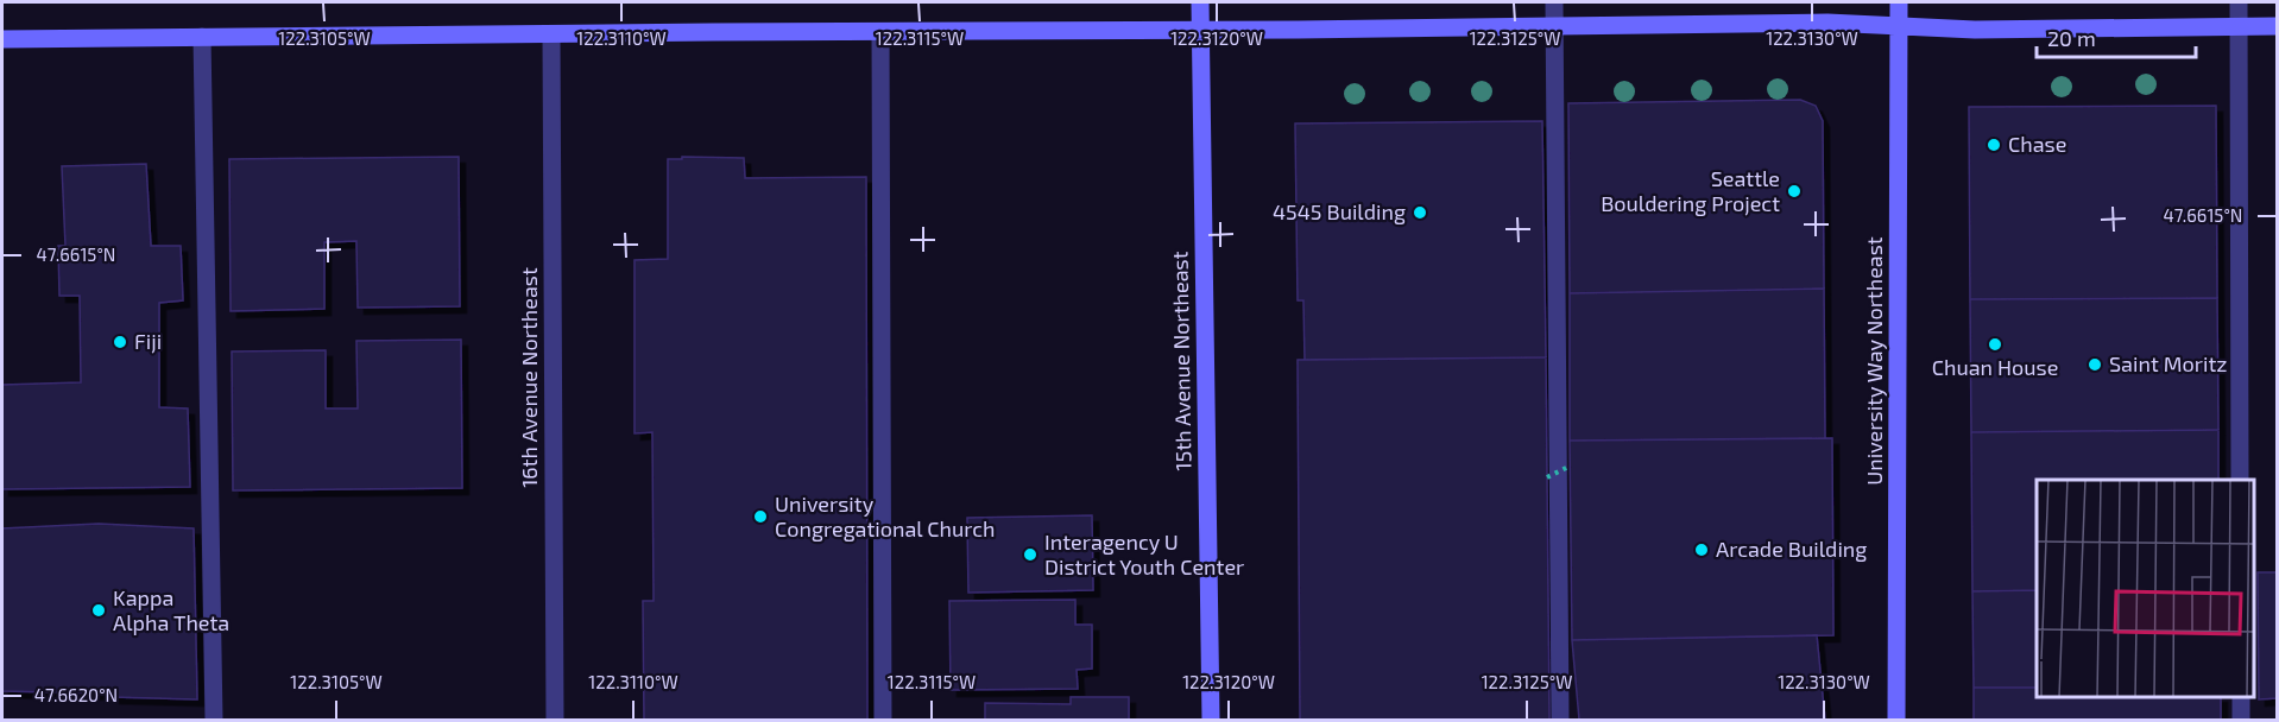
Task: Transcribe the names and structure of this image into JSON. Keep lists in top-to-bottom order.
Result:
{
  "streets": {
    "main road": ["15th Avenue Northeast", "University Way Northeast"],
    "street": ["16th Avenue Northeast"]
  },
  "places": [
    "Chase",
    "Seattle Bouldering Project",
    "4545 Building",
    "Fiji",
    "Chuan House",
    "Saint Moritz",
    "University Congregational Church",
    "Arcade Building",
    "Interagency U District Youth Center",
    "Kappa Alpha Theta"
  ],
  "scale_bar": "20 m",
  "coordinates": [
    "122.3105°W",
    "122.3110°W",
    "122.3115°W",
    "122.3120°W",
    "122.3125°W",
    "122.3130°W",
    "47.6615°N",
    "47.6620°N"
  ]
}
